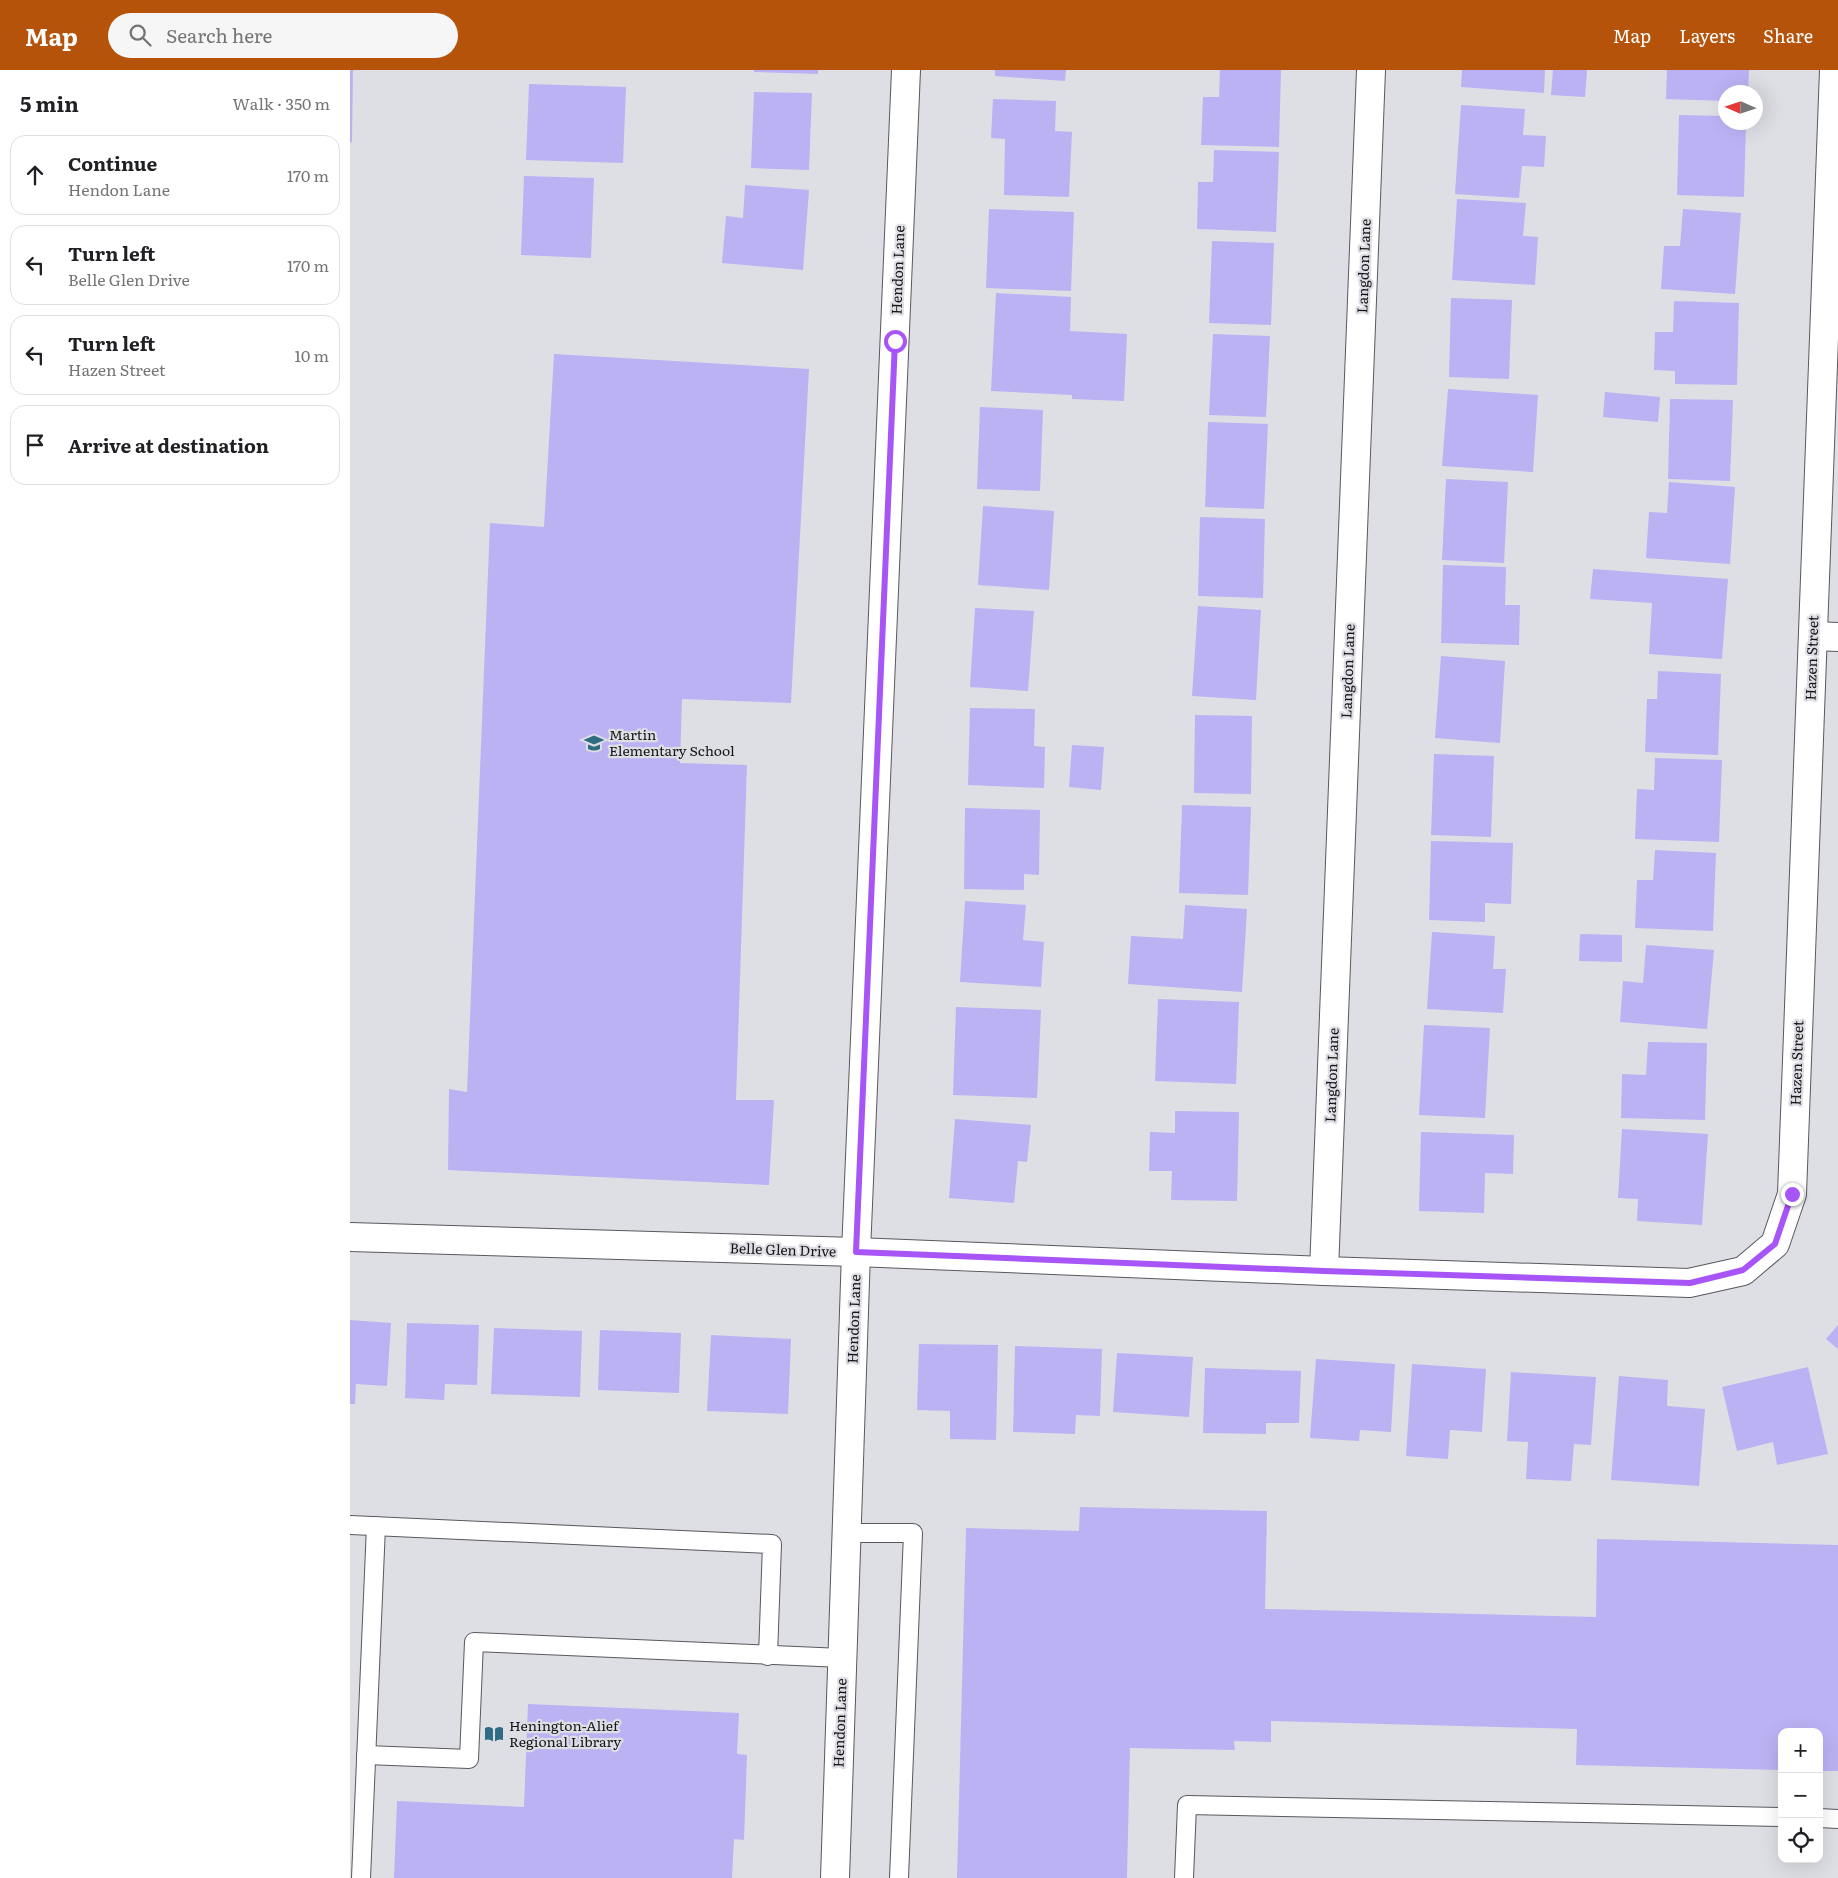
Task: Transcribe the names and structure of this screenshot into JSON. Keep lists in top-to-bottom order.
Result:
{
  "streets": {
    "street": [
      "Langdon Lane",
      "Hendon Lane",
      "Hazen Street",
      "Belle Glen Drive"
    ]
  },
  "crossings": [
    ["Langdon Lane", "Belle Glen Drive"],
    ["Hendon Lane", "Belle Glen Drive"],
    ["Hazen Street", "Belle Glen Drive"]
  ],
  "places": {
    "school or university": ["Martin Elementary School"],
    "library": ["Henington-Alief Regional Library"]
  },
  "north": "left",
  "page": {
    "header": "Map",
    "search": "Search here",
    "nav": ["Map", "Layers", "Share"],
    "heading": ["5 min", "Walk · 350 m"],
    "list": [
      ["Continue", "Hendon Lane", "170 m"],
      ["Turn left", "Belle Glen Drive", "170 m"],
      ["Turn left", "Hazen Street", "10 m"],
      "Arrive at destination"
    ],
    "map_buttons": ["+", "−"]
  }
}
